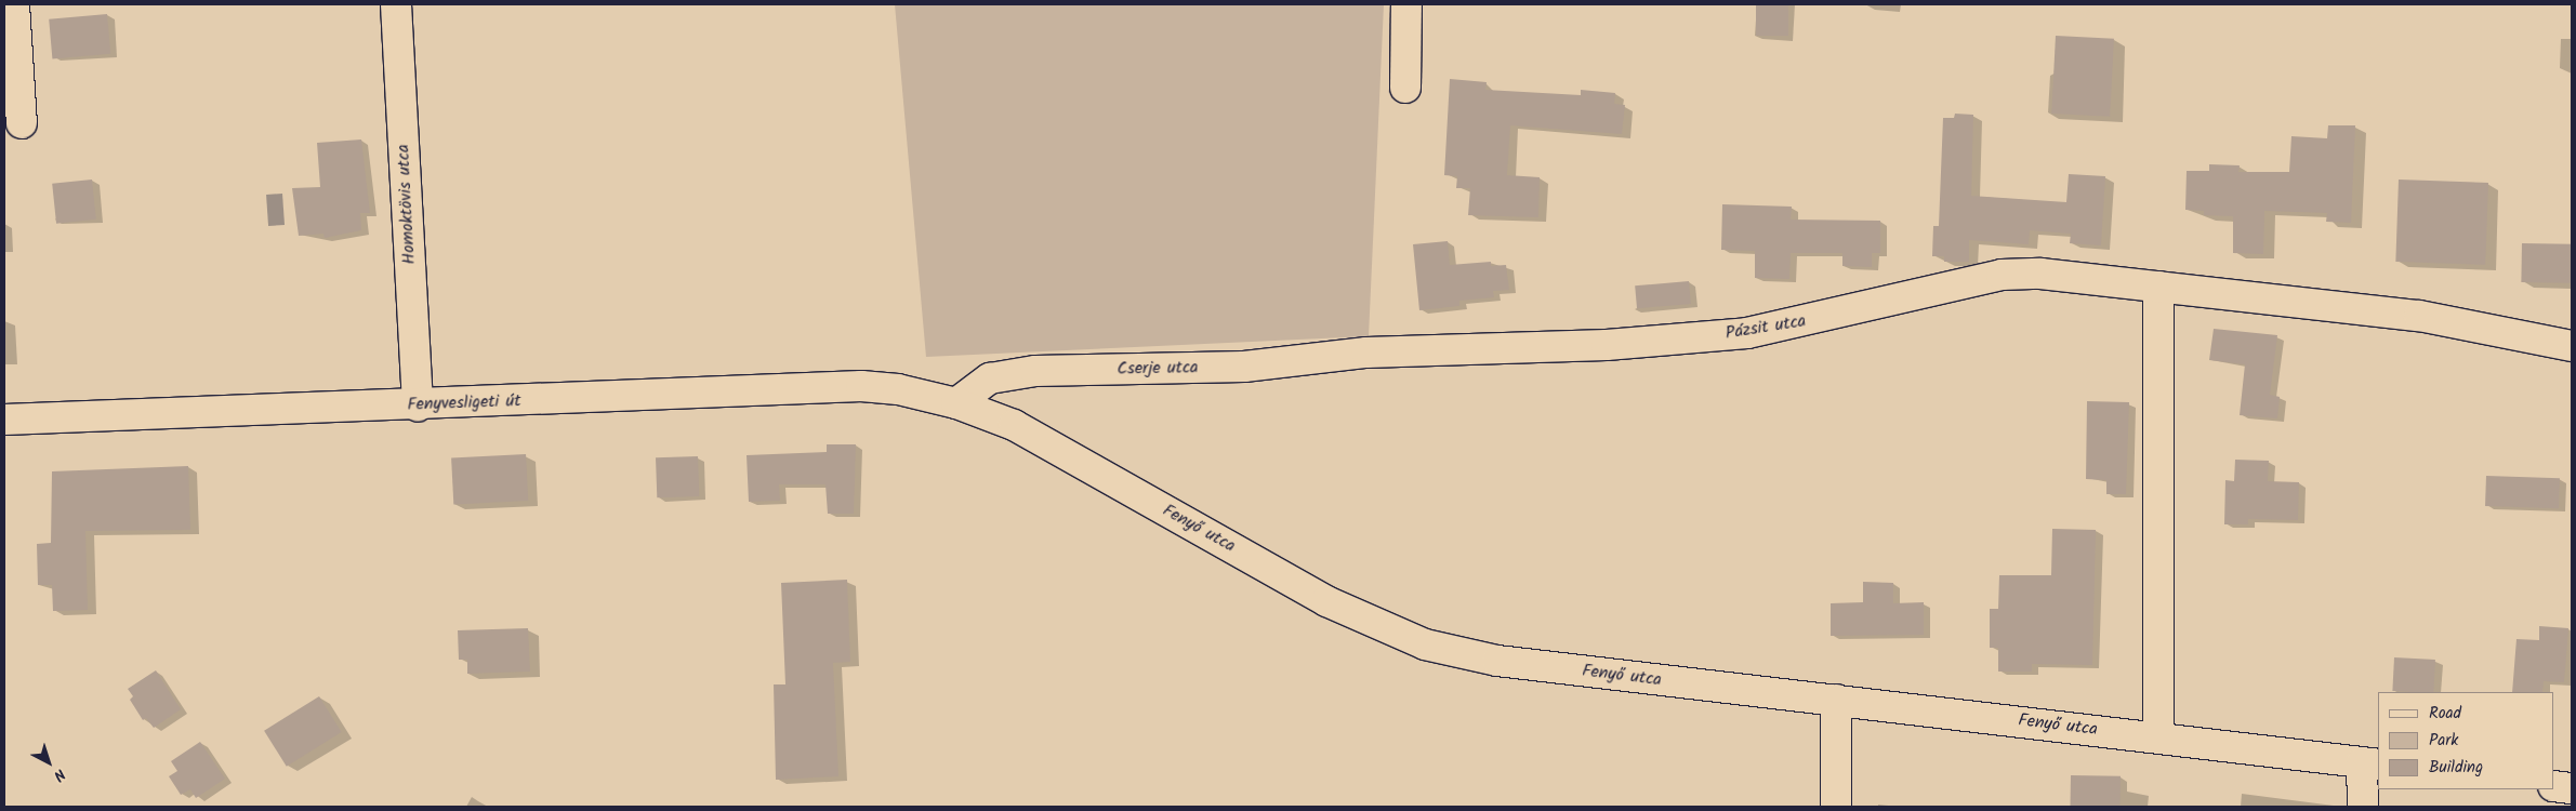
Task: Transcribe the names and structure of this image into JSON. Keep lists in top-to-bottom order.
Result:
{
  "streets": {
    "street": [
      "Homoktövis utca",
      "Pázsit utca",
      "Cserje utca",
      "Fenyvesligeti út",
      "Fenyő utca"
    ]
  },
  "crossings": [
    ["Homoktövis utca", "Fenyvesligeti út"],
    ["Pázsit utca", "Cserje utca"],
    ["Cserje utca", "Fenyő utca"],
    ["Fenyvesligeti út", "Fenyő utca"]
  ],
  "legend": ["Road", "Park", "Building"],
  "north": "bottom right"
}
